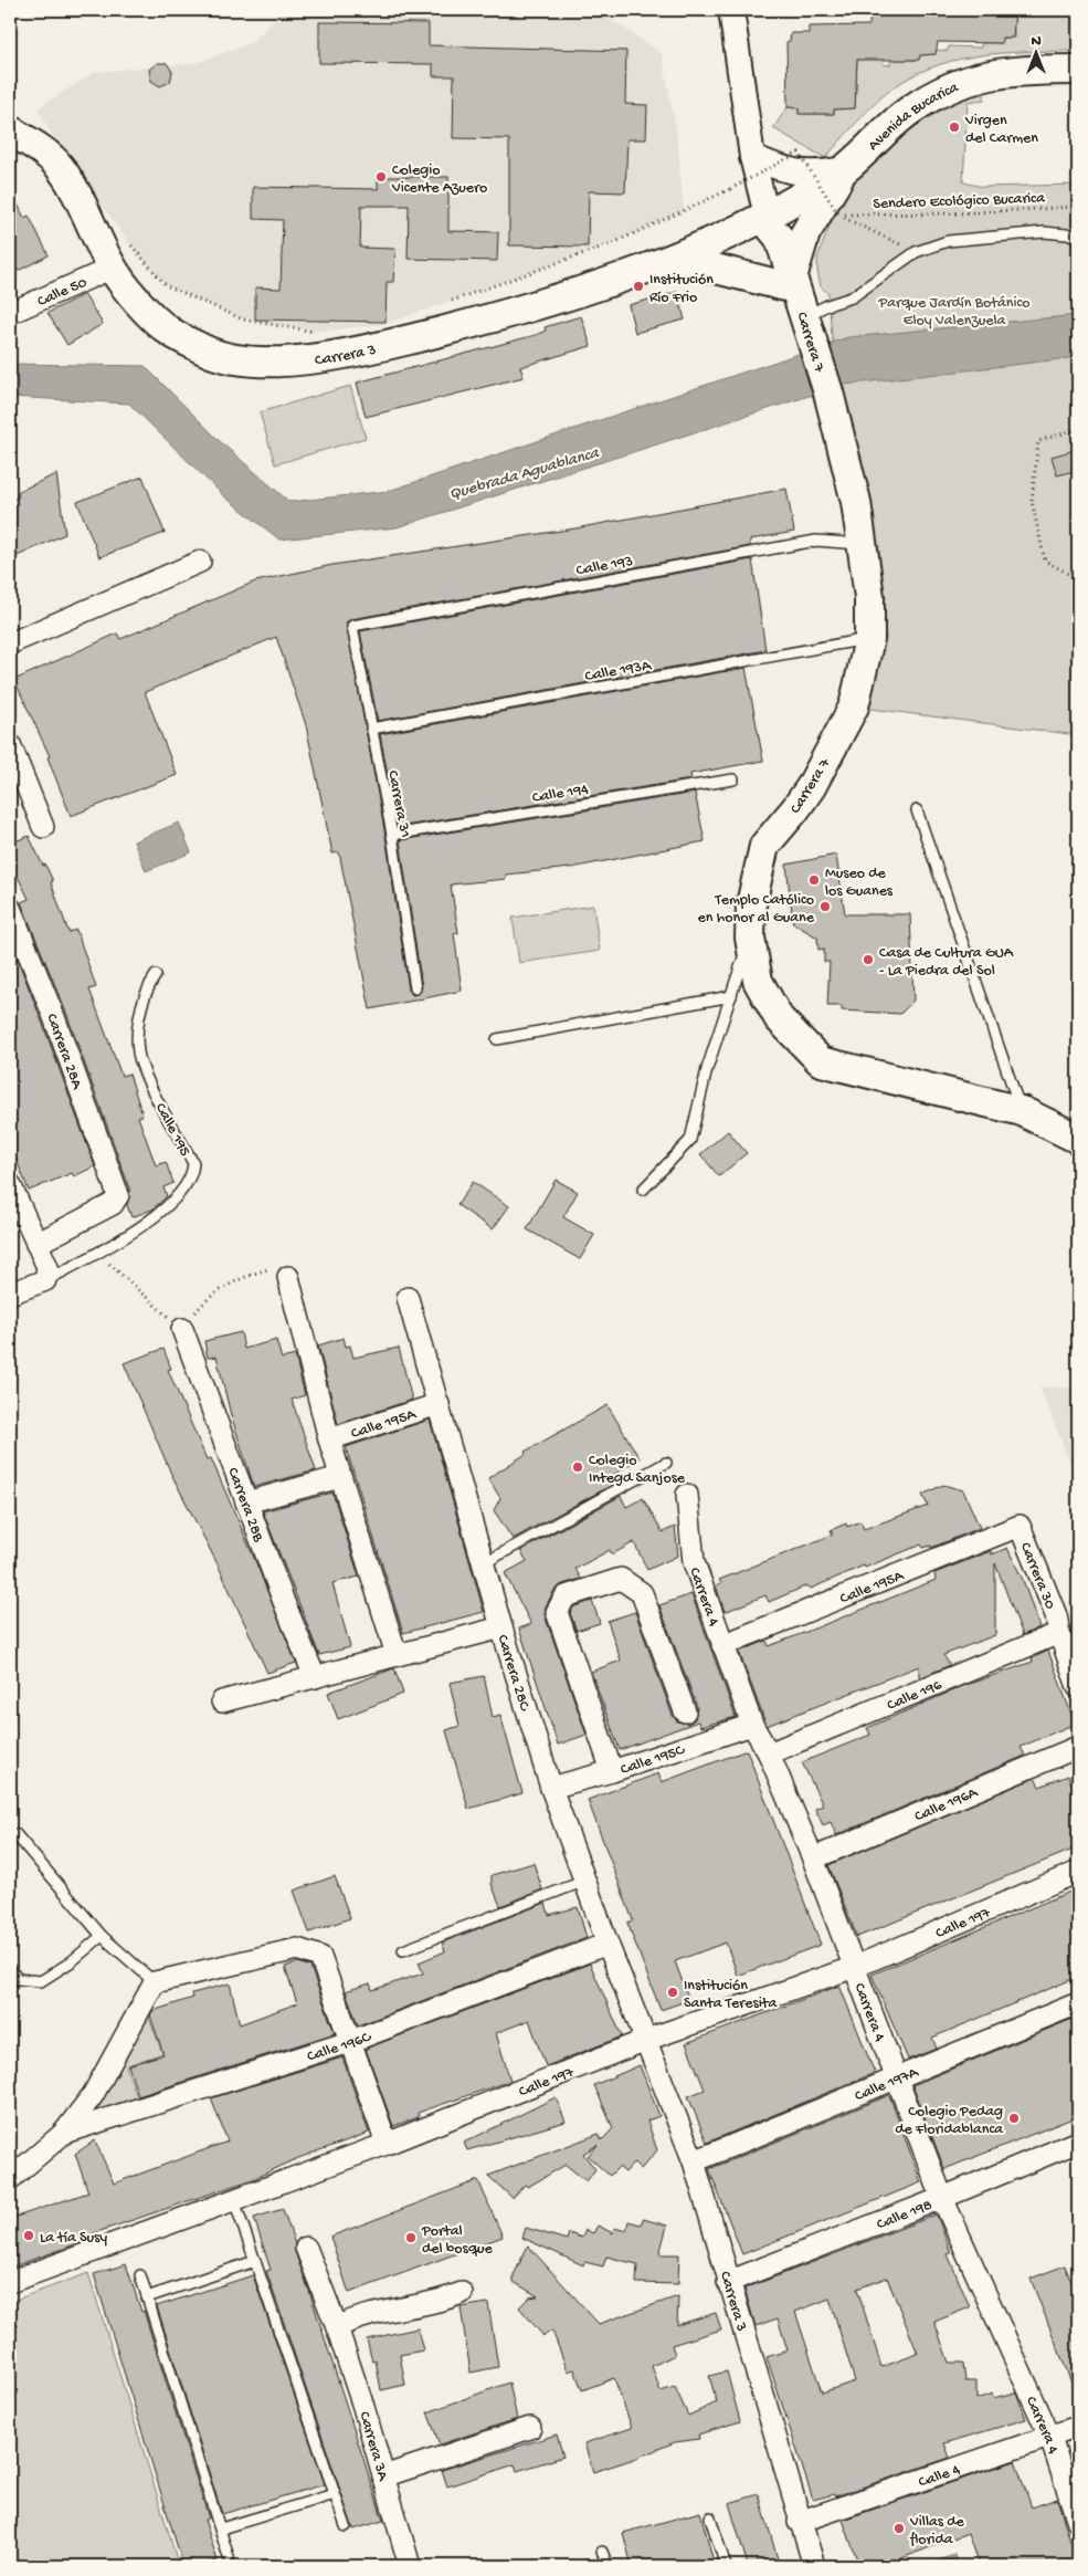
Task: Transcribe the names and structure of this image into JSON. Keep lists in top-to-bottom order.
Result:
{
  "streets": {
    "main road": ["Avenida Bucarica", "Carrera 7", "Carrera 3"],
    "street": [
      "Calle 50",
      "Carrera 28A",
      "Calle 195",
      "Calle 195A",
      "Carrera 28B",
      "Carrera 30",
      "Carrera 4",
      "Carrera 28C",
      "Calle 196",
      "Calle 195C",
      "Calle 196A",
      "Calle 197",
      "Calle 196C",
      "Calle 197A",
      "Calle 198",
      "Carrera 3A",
      "Calle 4"
    ],
    "lane": [
      "Calle 193",
      "Calle 193A",
      "Calle 194",
      "Carrera 31"
    ],
    "path": ["Sendero Ecológico Bucarica"]
  },
  "crossings": [
    ["Avenida Bucarica", "Carrera 7"],
    ["Avenida Bucarica", "Carrera 3"],
    ["Calle 50", "Carrera 3"],
    ["Carrera 7", "Carrera 3"],
    ["Carrera 7", "Calle 193"],
    ["Carrera 7", "Calle 193A"],
    ["Carrera 3", "Carrera 28C"],
    ["Carrera 3", "Calle 197"],
    ["Carrera 3", "Calle 197A"],
    ["Carrera 3", "Calle 198"],
    ["Carrera 3", "Calle 4"],
    ["Calle 193", "Carrera 31"],
    ["Calle 193A", "Carrera 31"],
    ["Calle 194", "Carrera 31"],
    ["Calle 195A", "Carrera 30"],
    ["Calle 195A", "Carrera 4"],
    ["Calle 195A", "Carrera 28C"],
    ["Carrera 30", "Calle 196"],
    ["Carrera 4", "Calle 196"],
    ["Carrera 4", "Calle 195C"],
    ["Carrera 4", "Calle 196A"],
    ["Carrera 4", "Calle 197"],
    ["Carrera 4", "Calle 197A"],
    ["Carrera 4", "Calle 198"],
    ["Carrera 4", "Calle 4"],
    ["Carrera 28C", "Calle 195C"],
    ["Carrera 28C", "Calle 197"],
    ["Carrera 28C", "Calle 196C"]
  ],
  "water": ["Quebrada Aguablanca"],
  "parks": ["Parque Jardín Botánico Eloy Valenzuela"],
  "places": [
    "Virgen del Carmen",
    "Colegio Vicente Azuero",
    "Institución Río Frio",
    "Museo de los Guanes",
    "Templo Católico en honor al Guane",
    "Casa de Cultura GUA - La Piedra del Sol",
    "Colegio Integd Sanjose",
    "Institución Santa Teresita",
    "Colegio Pedag de Floridablanca",
    "La tía Susy",
    "Portal del bosque",
    "Villas de florida"
  ],
  "north": "top"
}
